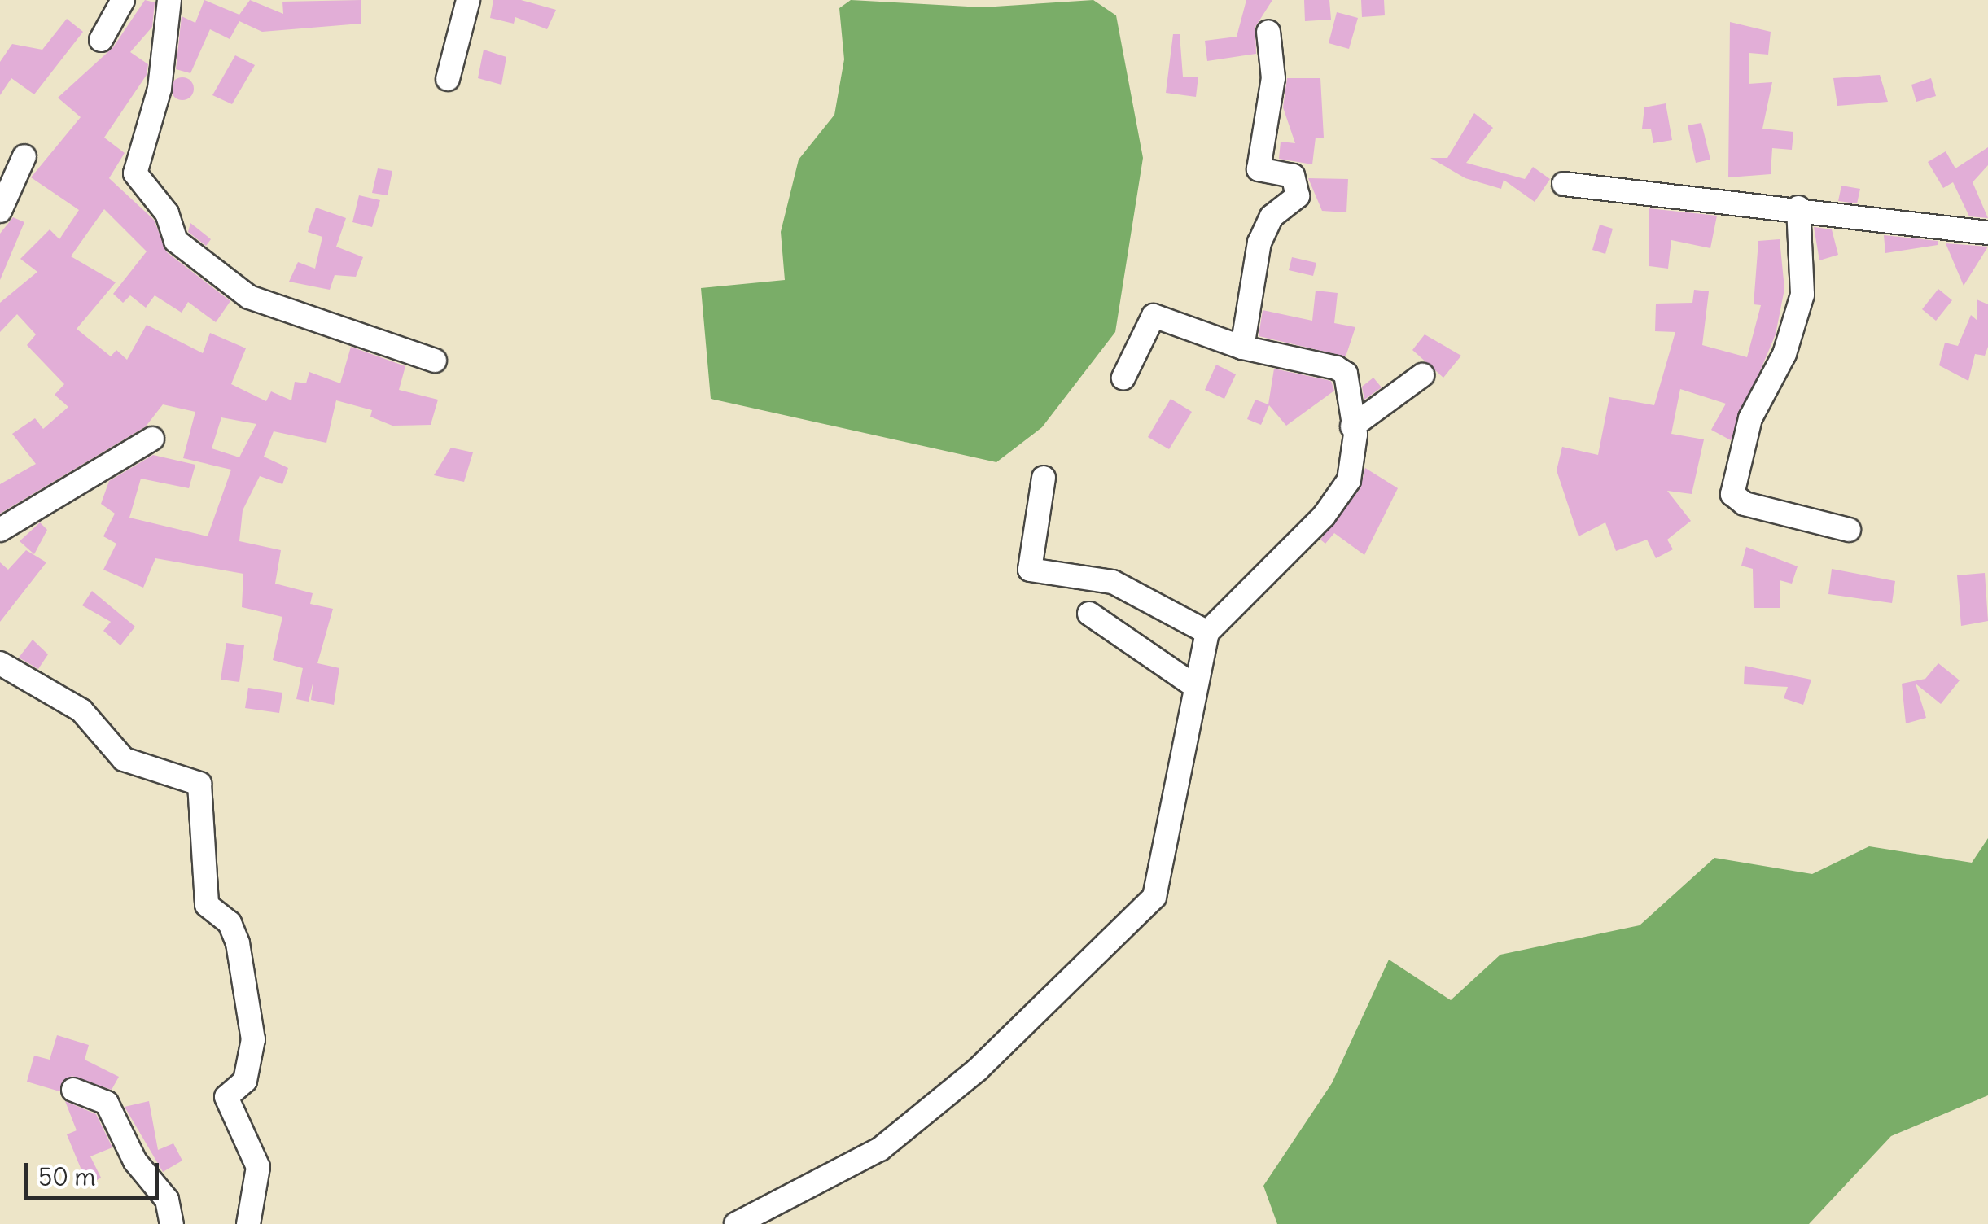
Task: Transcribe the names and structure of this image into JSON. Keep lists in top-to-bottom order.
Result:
{
  "scale_bar": "50 m"
}
